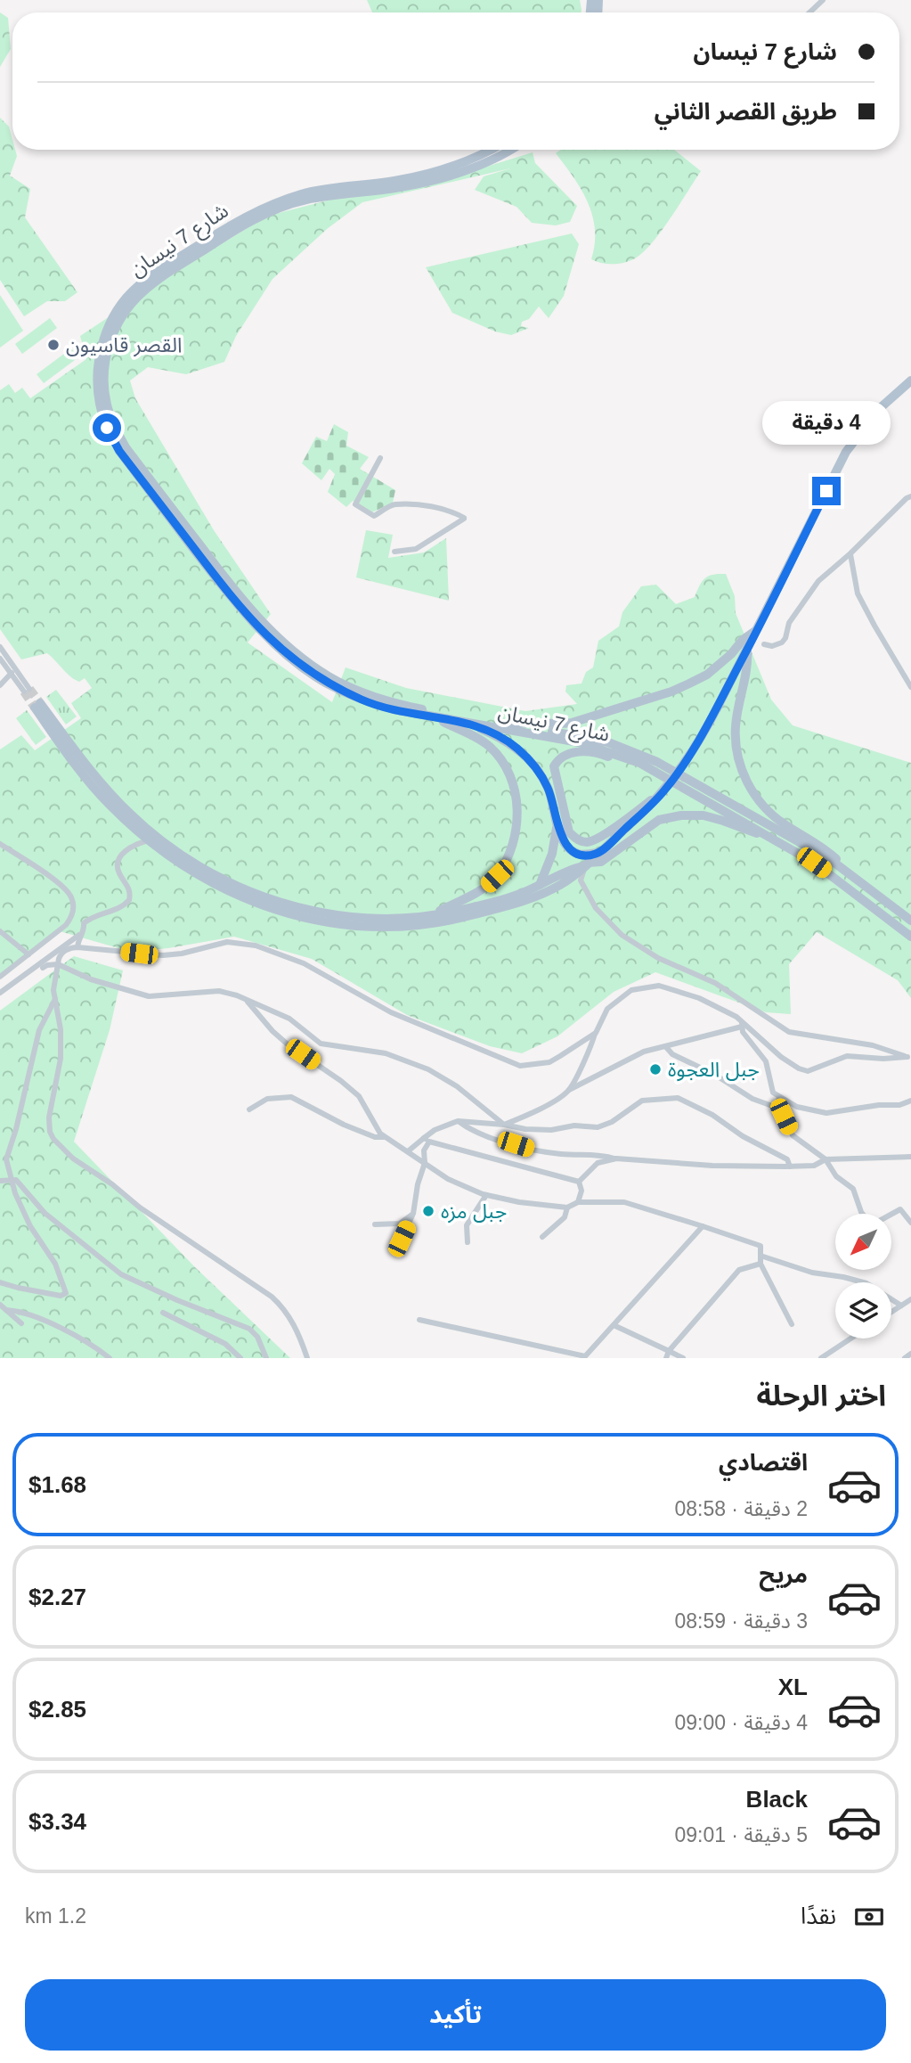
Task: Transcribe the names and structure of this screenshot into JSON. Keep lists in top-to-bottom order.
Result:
{
  "streets": {
    "main road": ["شارع 7 نيسان"]
  },
  "places": ["القصر قاسيون", "جبل العجوة", "جبل مزه"],
  "north": "bottom left",
  "page": {
    "banner": ["شارع 7 نيسان", "طريق القصر الثاني"],
    "bubble": "4 دقيقة",
    "heading": "اختر الرحلة",
    "list": [
      {
        "name": "اقتصادي",
        "note": "2 دقيقة · 08:58",
        "value": "$1.68"
      },
      {
        "name": "مريح",
        "note": "3 دقيقة · 08:59",
        "value": "$2.27"
      },
      {
        "name": "XL",
        "note": "4 دقيقة · 09:00",
        "value": "$2.85"
      },
      {
        "name": "Black",
        "note": "5 دقيقة · 09:01",
        "value": "$3.34"
      }
    ],
    "pay": ["نقدًا", "1.2 km"],
    "buttons": "تأكيد"
  }
}
